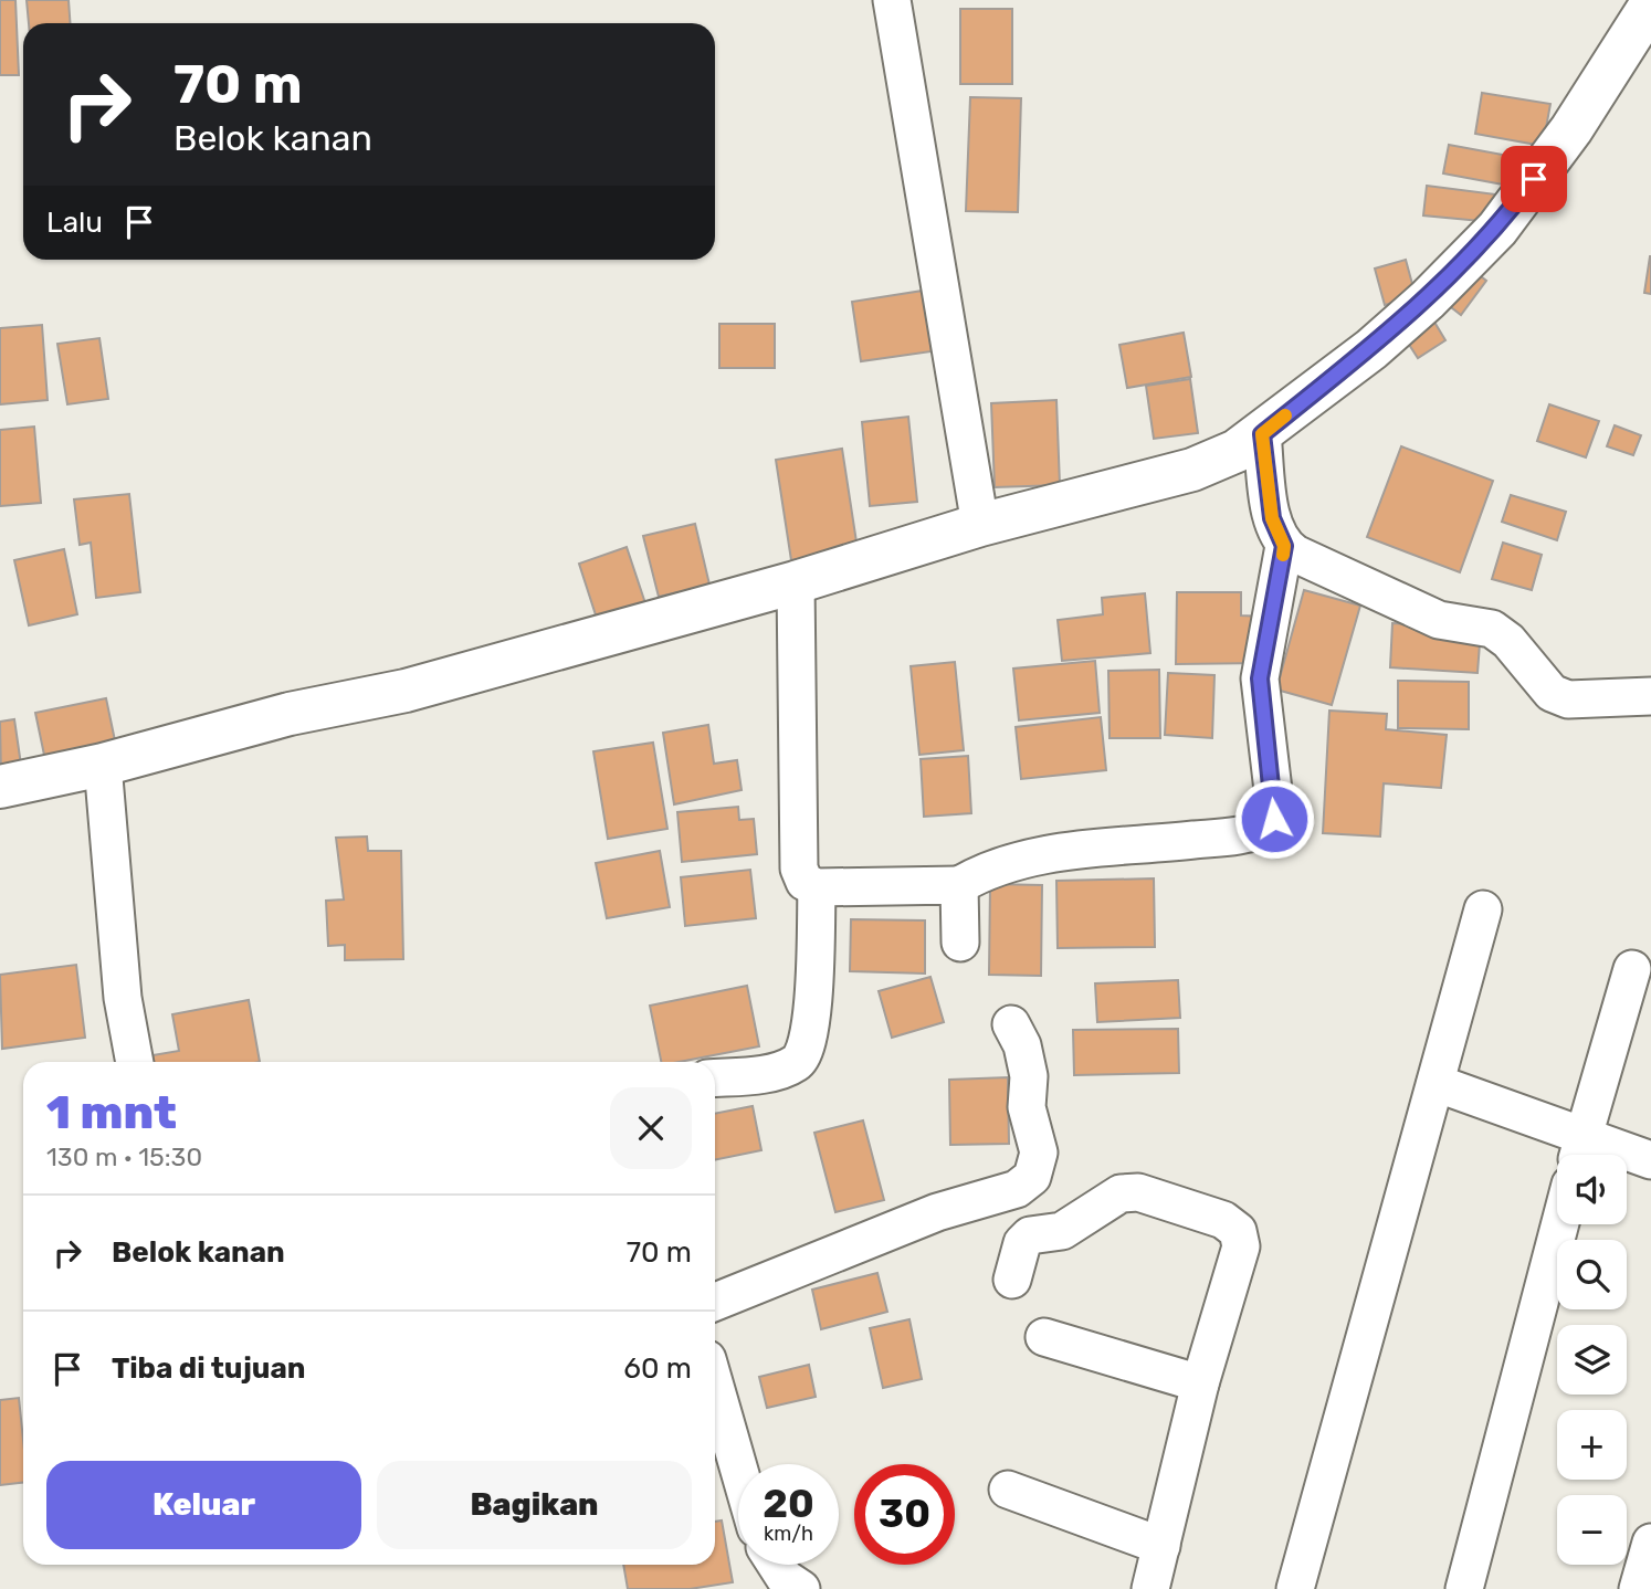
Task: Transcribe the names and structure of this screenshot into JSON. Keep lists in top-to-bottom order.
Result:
{
  "page": {
    "turn": ["70 m", "Belok kanan"],
    "then": "Lalu",
    "heading": ["1 mnt", "130 m · 15:30"],
    "map_buttons": ["+", "−"],
    "list": [
      {
        "name": "Belok kanan",
        "value": "70 m"
      },
      {
        "name": "Tiba di tujuan",
        "value": "60 m"
      }
    ],
    "buttons": ["Keluar", "Bagikan"],
    "speed": "20 km/h",
    "limit": "30"
  }
}
